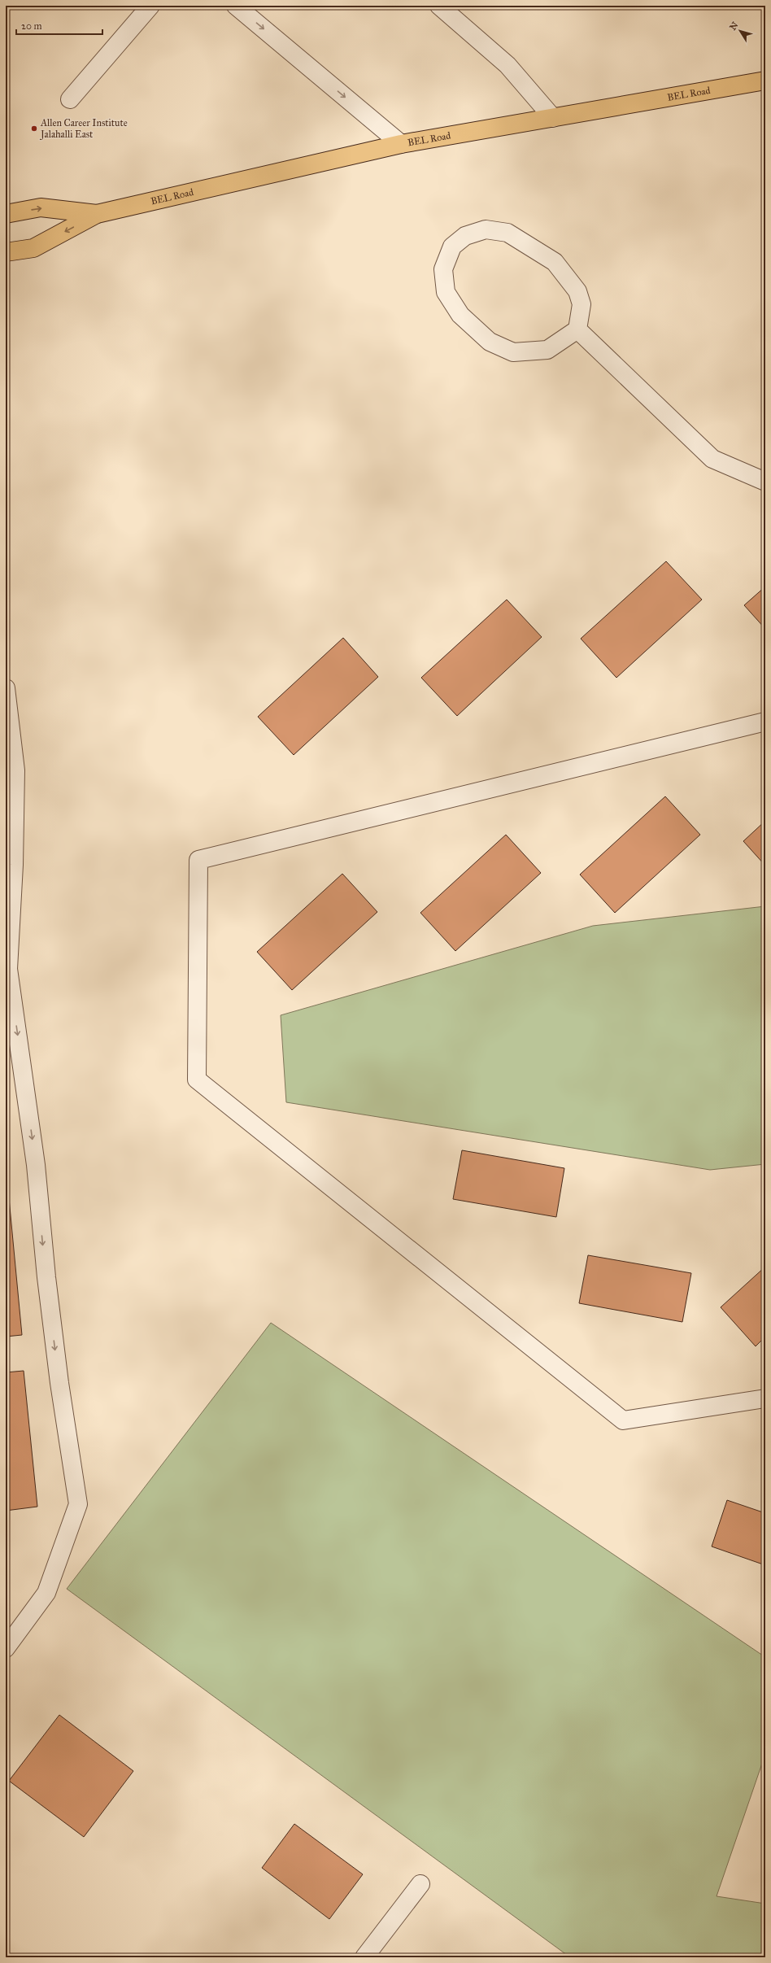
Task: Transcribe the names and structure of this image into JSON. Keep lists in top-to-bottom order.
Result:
{
  "streets": {
    "main road": ["BEL Road"]
  },
  "places": ["Allen Career Institute Jalahalli East"],
  "scale_bar": "20 m",
  "north": "top left"
}
